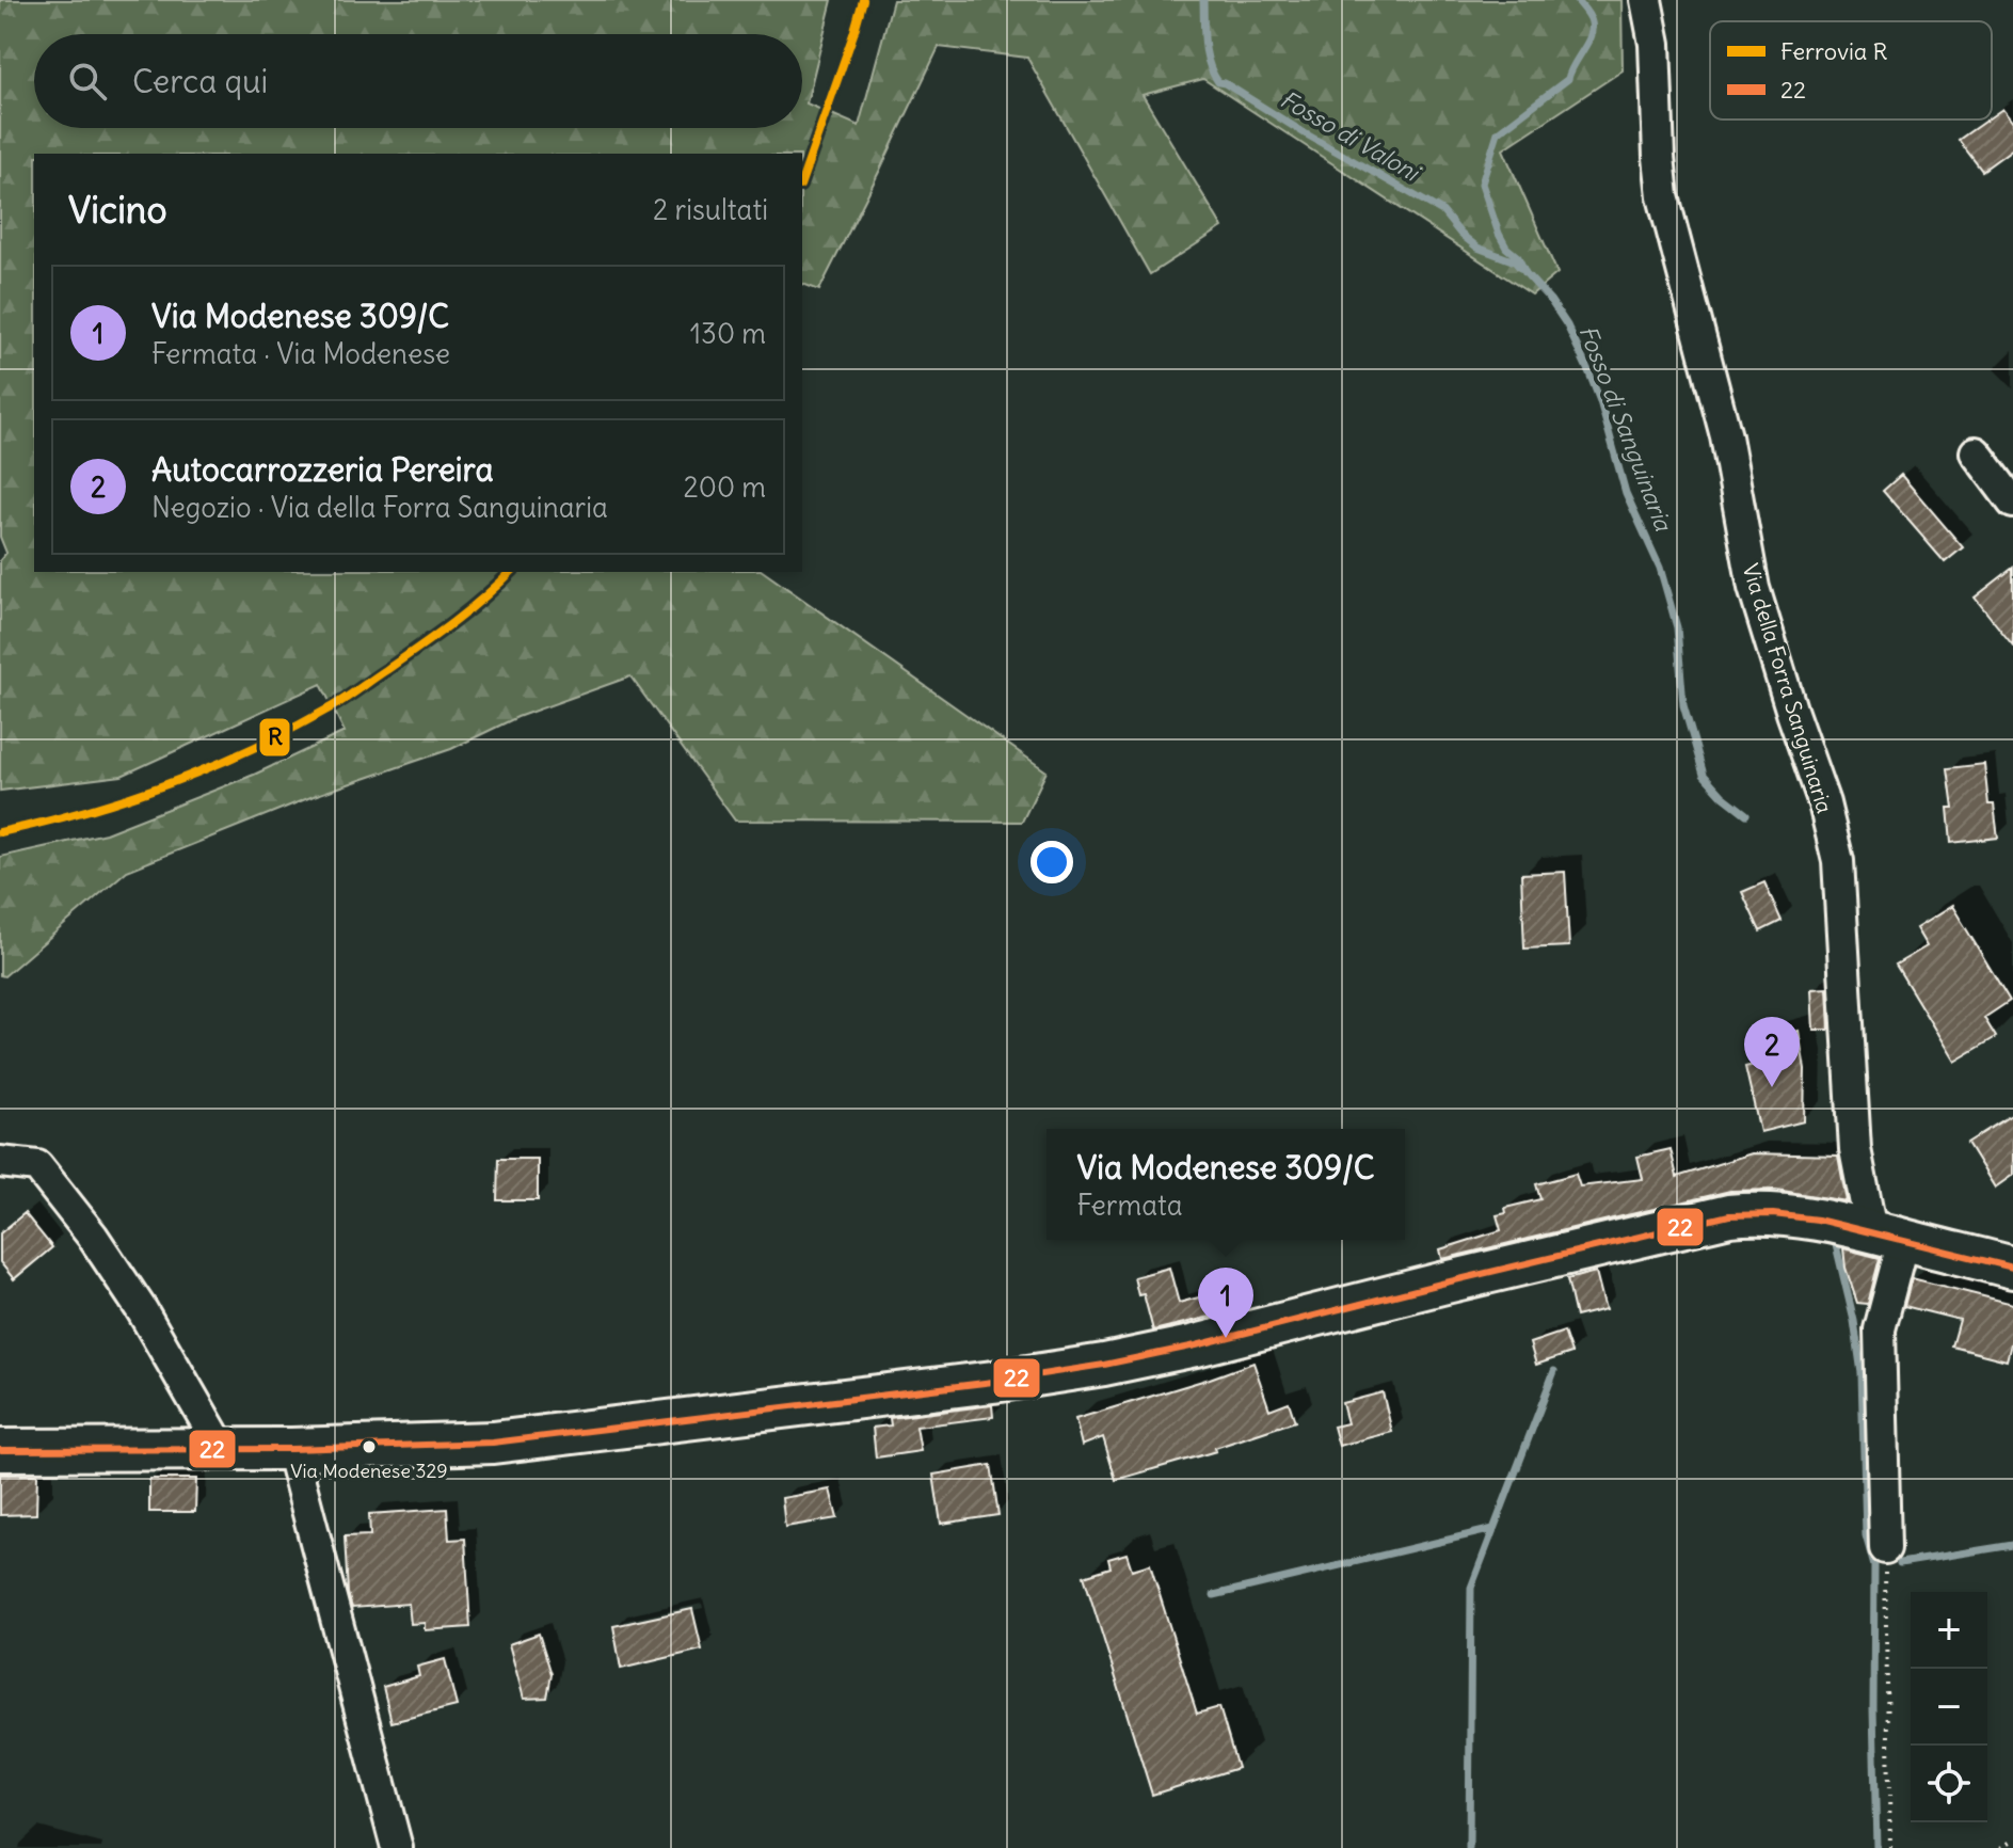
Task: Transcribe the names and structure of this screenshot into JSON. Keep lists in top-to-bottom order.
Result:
{
  "streets": {
    "street": ["Via della Forra Sanguinaria"]
  },
  "water": ["Fosso di Valoni", "Fosso di Sanguinaria"],
  "places": ["Via Modenese 329"],
  "lines": ["rail line R", "transit line 22"],
  "legend": ["Ferrovia R", "22"],
  "page": {
    "search": "Cerca qui",
    "heading": ["Vicino", "2 risultati"],
    "list": [
      {
        "mark": "1",
        "name": "Via Modenese 309/C",
        "note": "Fermata · Via Modenese",
        "value": "130 m"
      },
      {
        "mark": "2",
        "name": "Autocarrozzeria Pereira",
        "note": "Negozio · Via della Forra Sanguinaria",
        "value": "200 m"
      }
    ],
    "pins": ["2", "1"],
    "popup": ["Via Modenese 309/C", "Fermata"],
    "map_buttons": ["+", "−"]
  }
}
